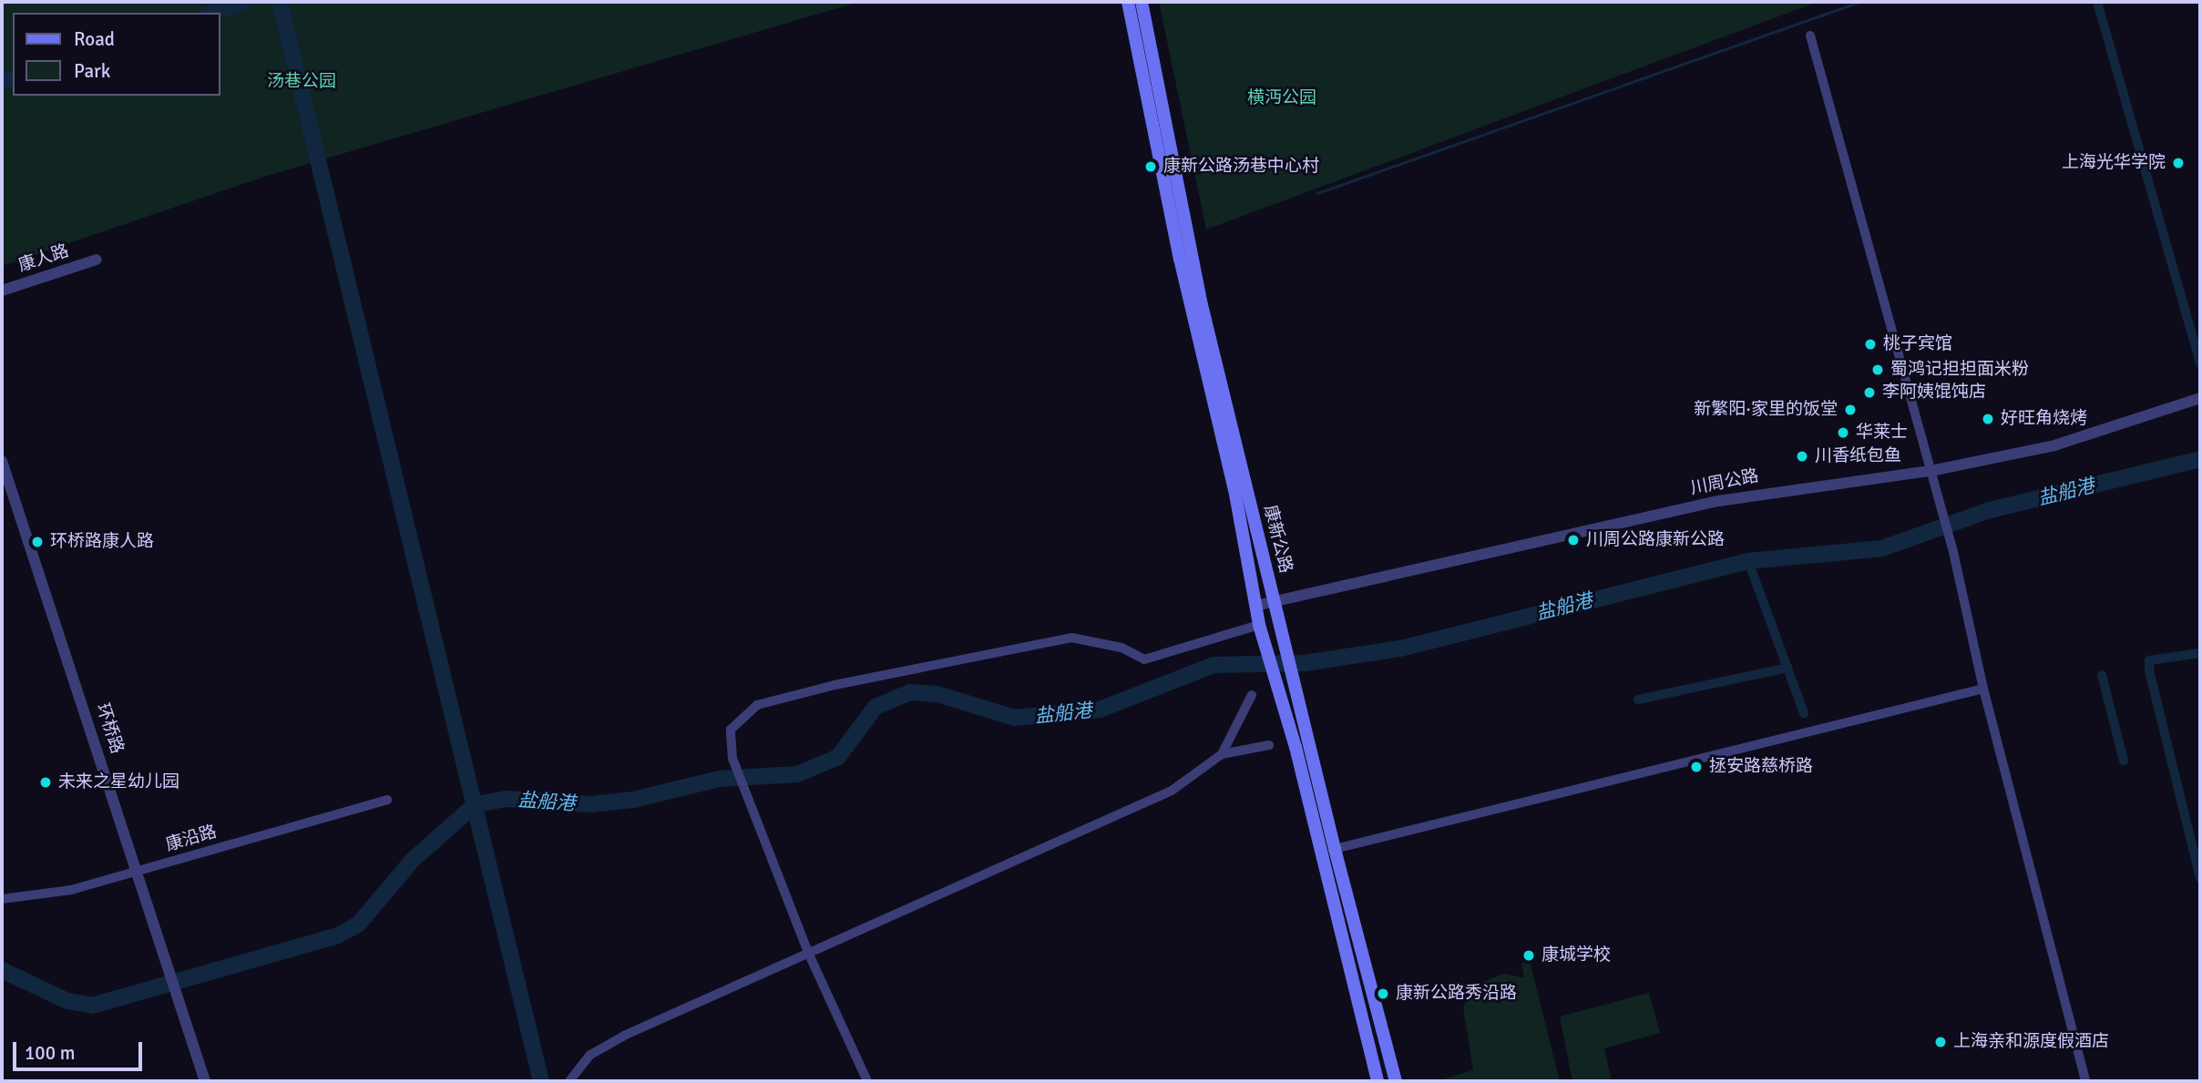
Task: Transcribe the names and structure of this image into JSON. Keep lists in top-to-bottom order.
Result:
{
  "streets": {
    "main road": ["康新公路"],
    "street": [
      "康人路",
      "川周公路",
      "环桥路",
      "康沿路"
    ]
  },
  "crossings": [
    ["川周公路", "康新公路"],
    ["环桥路", "康沿路"]
  ],
  "water": ["盐船港"],
  "parks": ["汤巷公园", "横沔公园"],
  "places": [
    "上海光华学院",
    "康新公路汤巷中心村",
    "桃子宾馆",
    "蜀鸿记担担面米粉",
    "李阿姨馄饨店",
    "新繁阳·家里的饭堂",
    "好旺角烧烤",
    "华莱士",
    "川香纸包鱼",
    "川周公路康新公路",
    "环桥路康人路",
    "拯安路慈桥路",
    "未来之星幼儿园",
    "康城学校",
    "康新公路秀沿路",
    "上海亲和源度假酒店"
  ],
  "legend": ["Road", "Park"],
  "scale_bar": "100 m"
}
